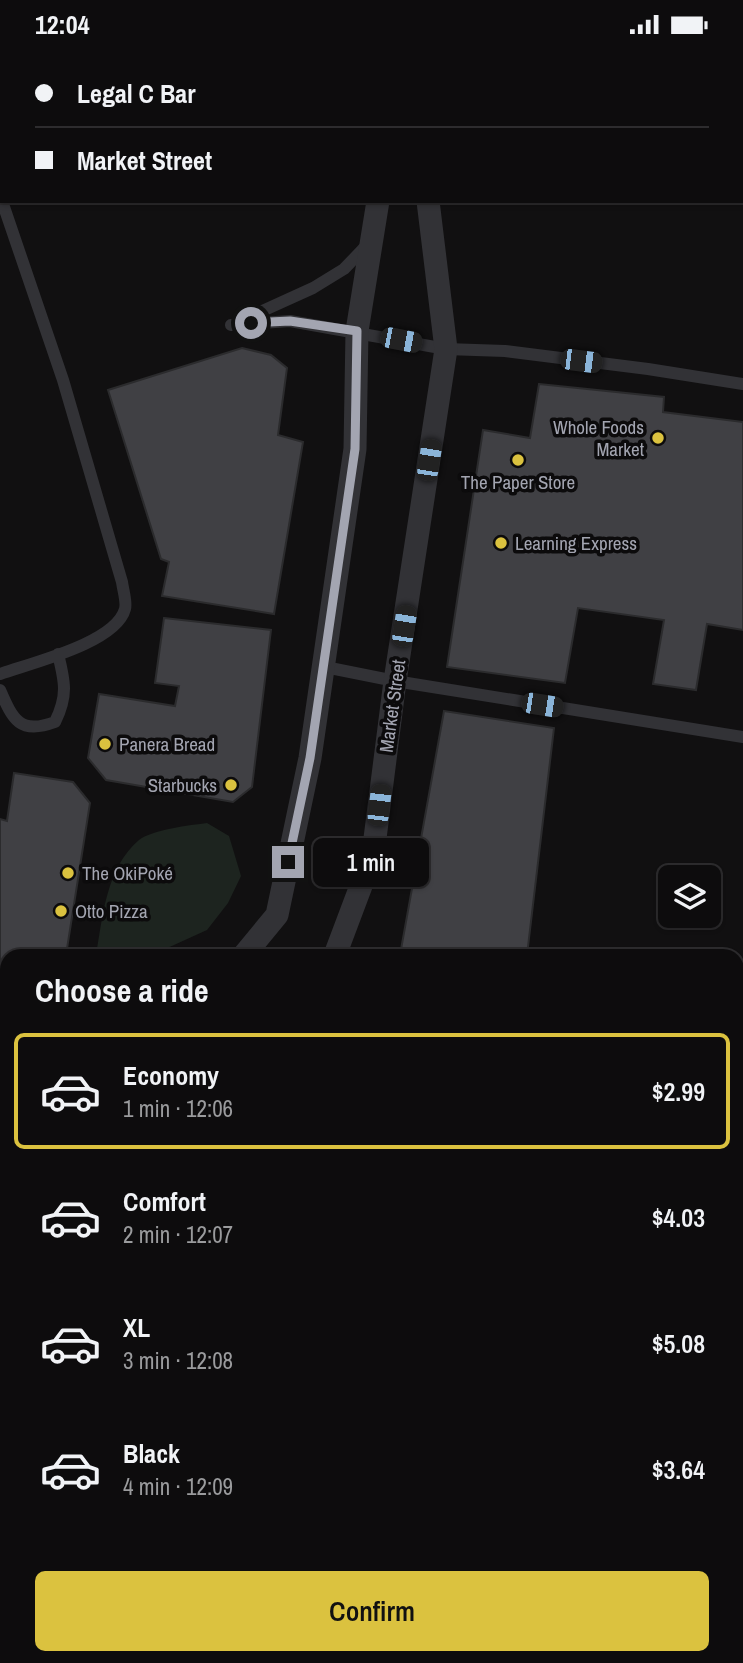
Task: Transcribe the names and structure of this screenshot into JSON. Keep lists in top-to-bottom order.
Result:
{
  "streets": {
    "street": ["Market Street"]
  },
  "places": [
    "Whole Foods Market",
    "The Paper Store",
    "Learning Express",
    "Panera Bread",
    "Starbucks",
    "The OkiPoké",
    "Otto Pizza"
  ],
  "page": {
    "status": "12:04",
    "banner": ["Legal C Bar", "Market Street"],
    "bubble": "1 min",
    "heading": "Choose a ride",
    "list": [
      {
        "name": "Economy",
        "note": "1 min · 12:06",
        "value": "$2.99"
      },
      {
        "name": "Comfort",
        "note": "2 min · 12:07",
        "value": "$4.03"
      },
      {
        "name": "XL",
        "note": "3 min · 12:08",
        "value": "$5.08"
      },
      {
        "name": "Black",
        "note": "4 min · 12:09",
        "value": "$3.64"
      }
    ],
    "buttons": "Confirm"
  }
}
